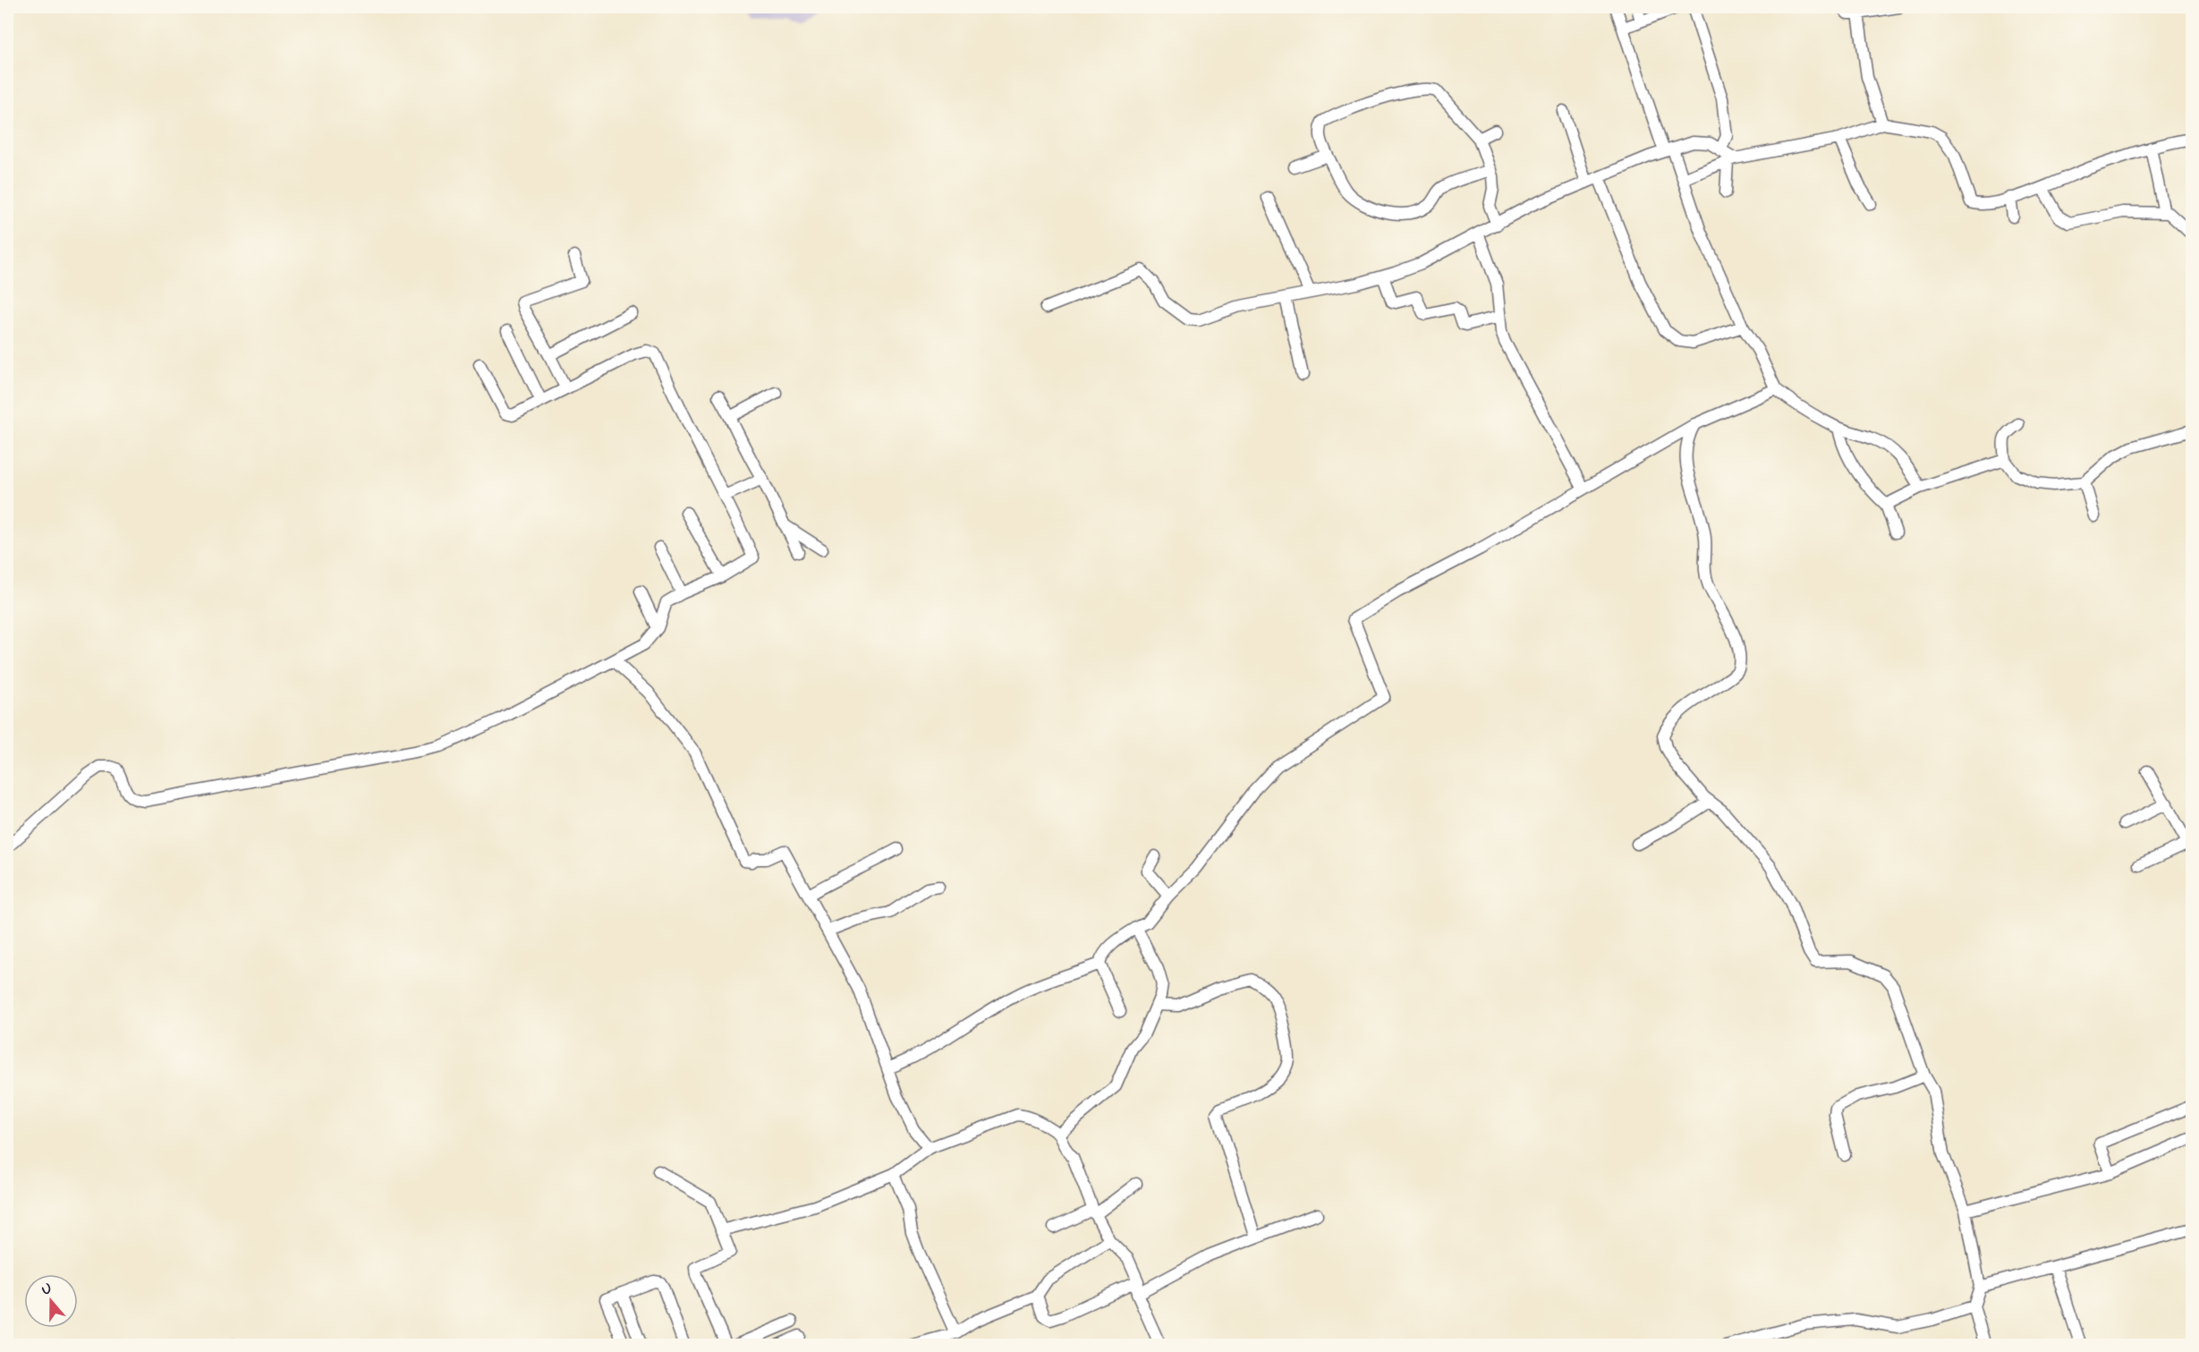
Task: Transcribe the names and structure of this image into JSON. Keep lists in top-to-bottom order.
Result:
{
  "north": "top"
}
